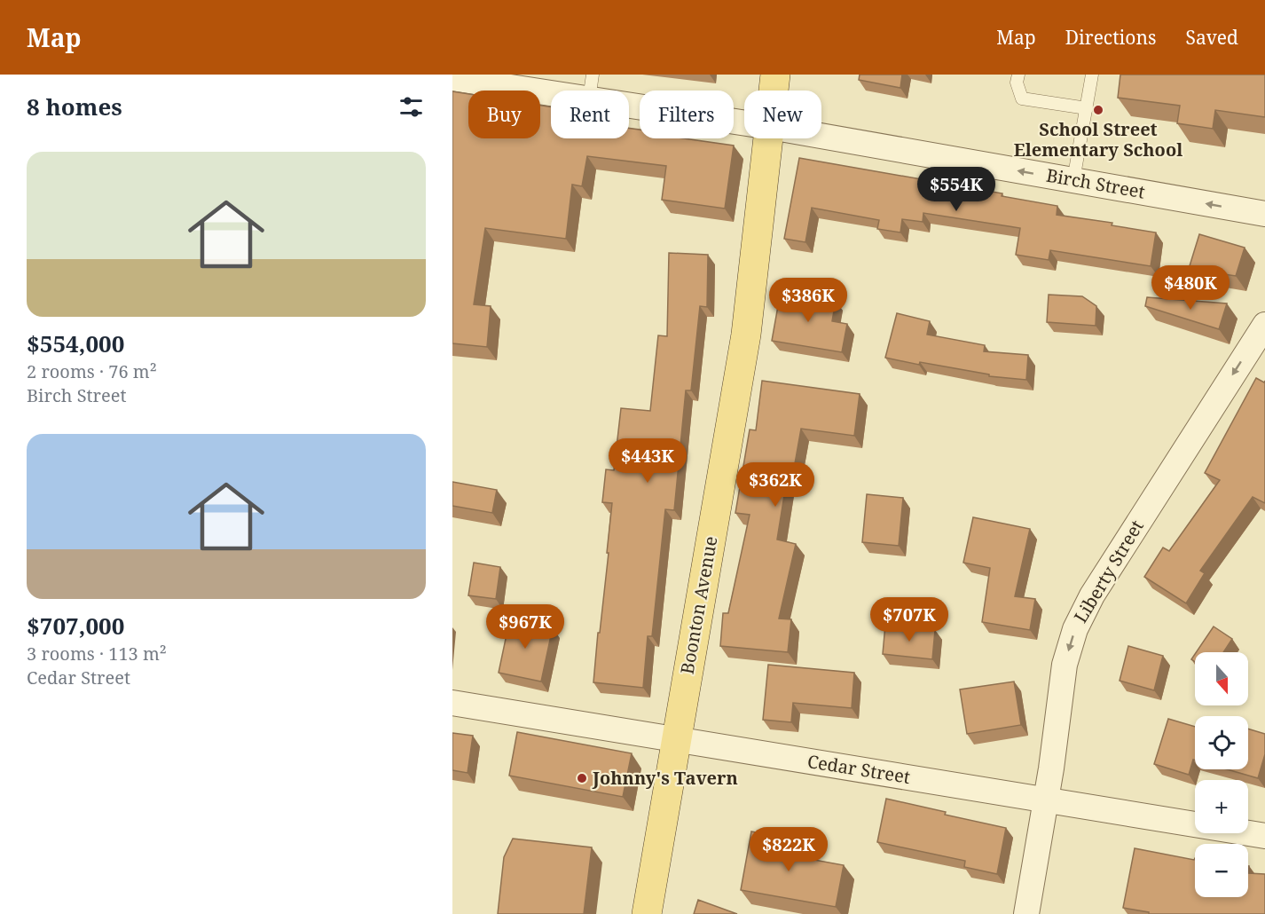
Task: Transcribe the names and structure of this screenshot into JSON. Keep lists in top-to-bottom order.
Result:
{
  "streets": {
    "main road": ["Boonton Avenue"],
    "street": ["Birch Street", "Liberty Street", "Cedar Street"]
  },
  "crossings": [
    ["Liberty Street", "Cedar Street"],
    ["Boonton Avenue", "Cedar Street"]
  ],
  "one_way": ["Birch Street", "Liberty Street"],
  "places": ["School Street Elementary School", "Johnny's Tavern"],
  "north": "bottom",
  "page": {
    "header": "Map",
    "nav": ["Map", "Directions", "Saved"],
    "heading": "8 homes",
    "chip": [
      "Buy",
      "Rent",
      "Filters",
      "New"
    ],
    "list": [
      {
        "name": "$554,000",
        "note": "2 rooms · 76 m² · Birch Street"
      },
      {
        "name": "$707,000",
        "note": "3 rooms · 113 m² · Cedar Street"
      }
    ],
    "price": [
      "$554K",
      "$480K",
      "$386K",
      "$443K",
      "$362K",
      "$707K",
      "$967K",
      "$822K"
    ],
    "map_buttons": ["+", "−"]
  }
}
